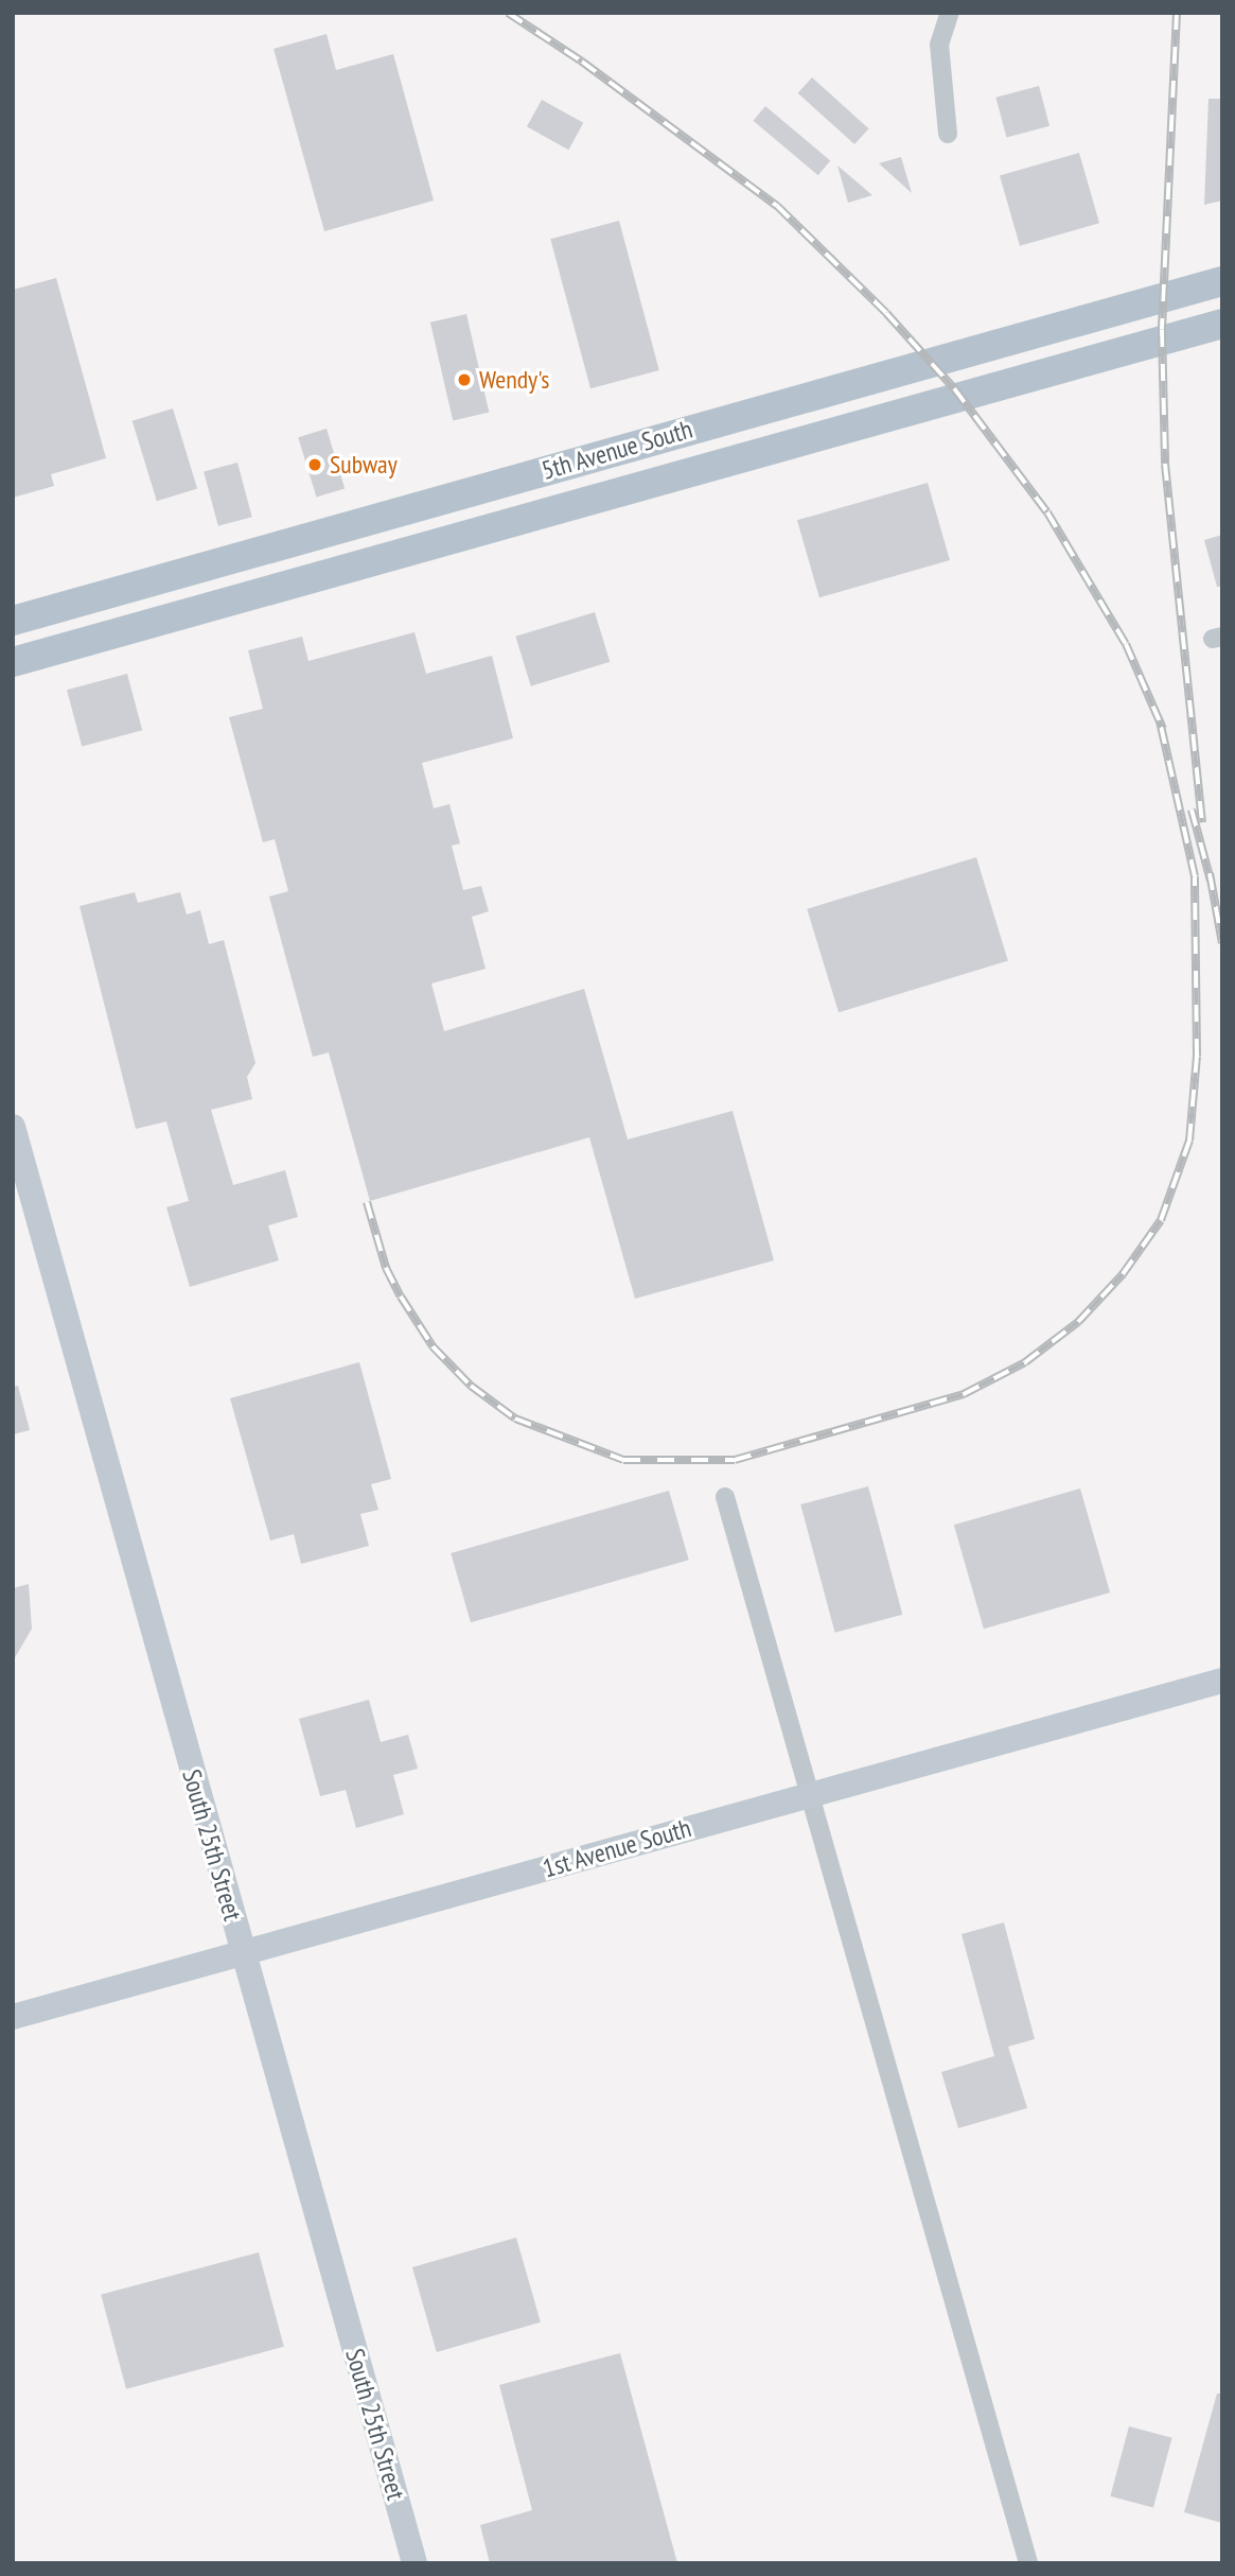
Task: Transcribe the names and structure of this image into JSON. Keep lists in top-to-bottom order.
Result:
{
  "streets": {
    "main road": ["5th Avenue South"],
    "street": ["South 25th Street", "1st Avenue South"]
  },
  "crossings": [
    ["South 25th Street", "1st Avenue South"]
  ],
  "places": ["Wendy's", "Subway"]
}
